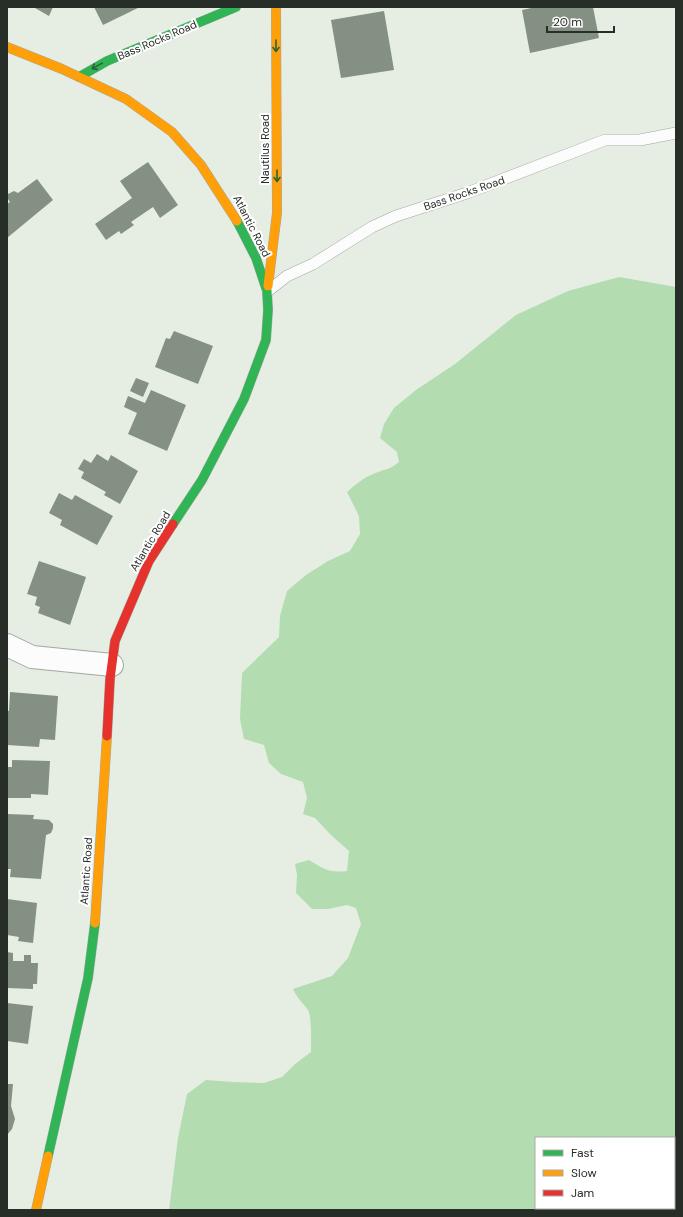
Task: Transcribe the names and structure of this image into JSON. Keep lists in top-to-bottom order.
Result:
{
  "streets": {
    "main road": ["Bass Rocks Road", "Nautilus Road", "Atlantic Road"]
  },
  "crossings": [
    ["Bass Rocks Road", "Nautilus Road"],
    ["Bass Rocks Road", "Atlantic Road"],
    ["Nautilus Road", "Atlantic Road"]
  ],
  "one_way": ["Nautilus Road"],
  "legend": ["Fast", "Slow", "Jam"],
  "scale_bar": "20 m"
}
